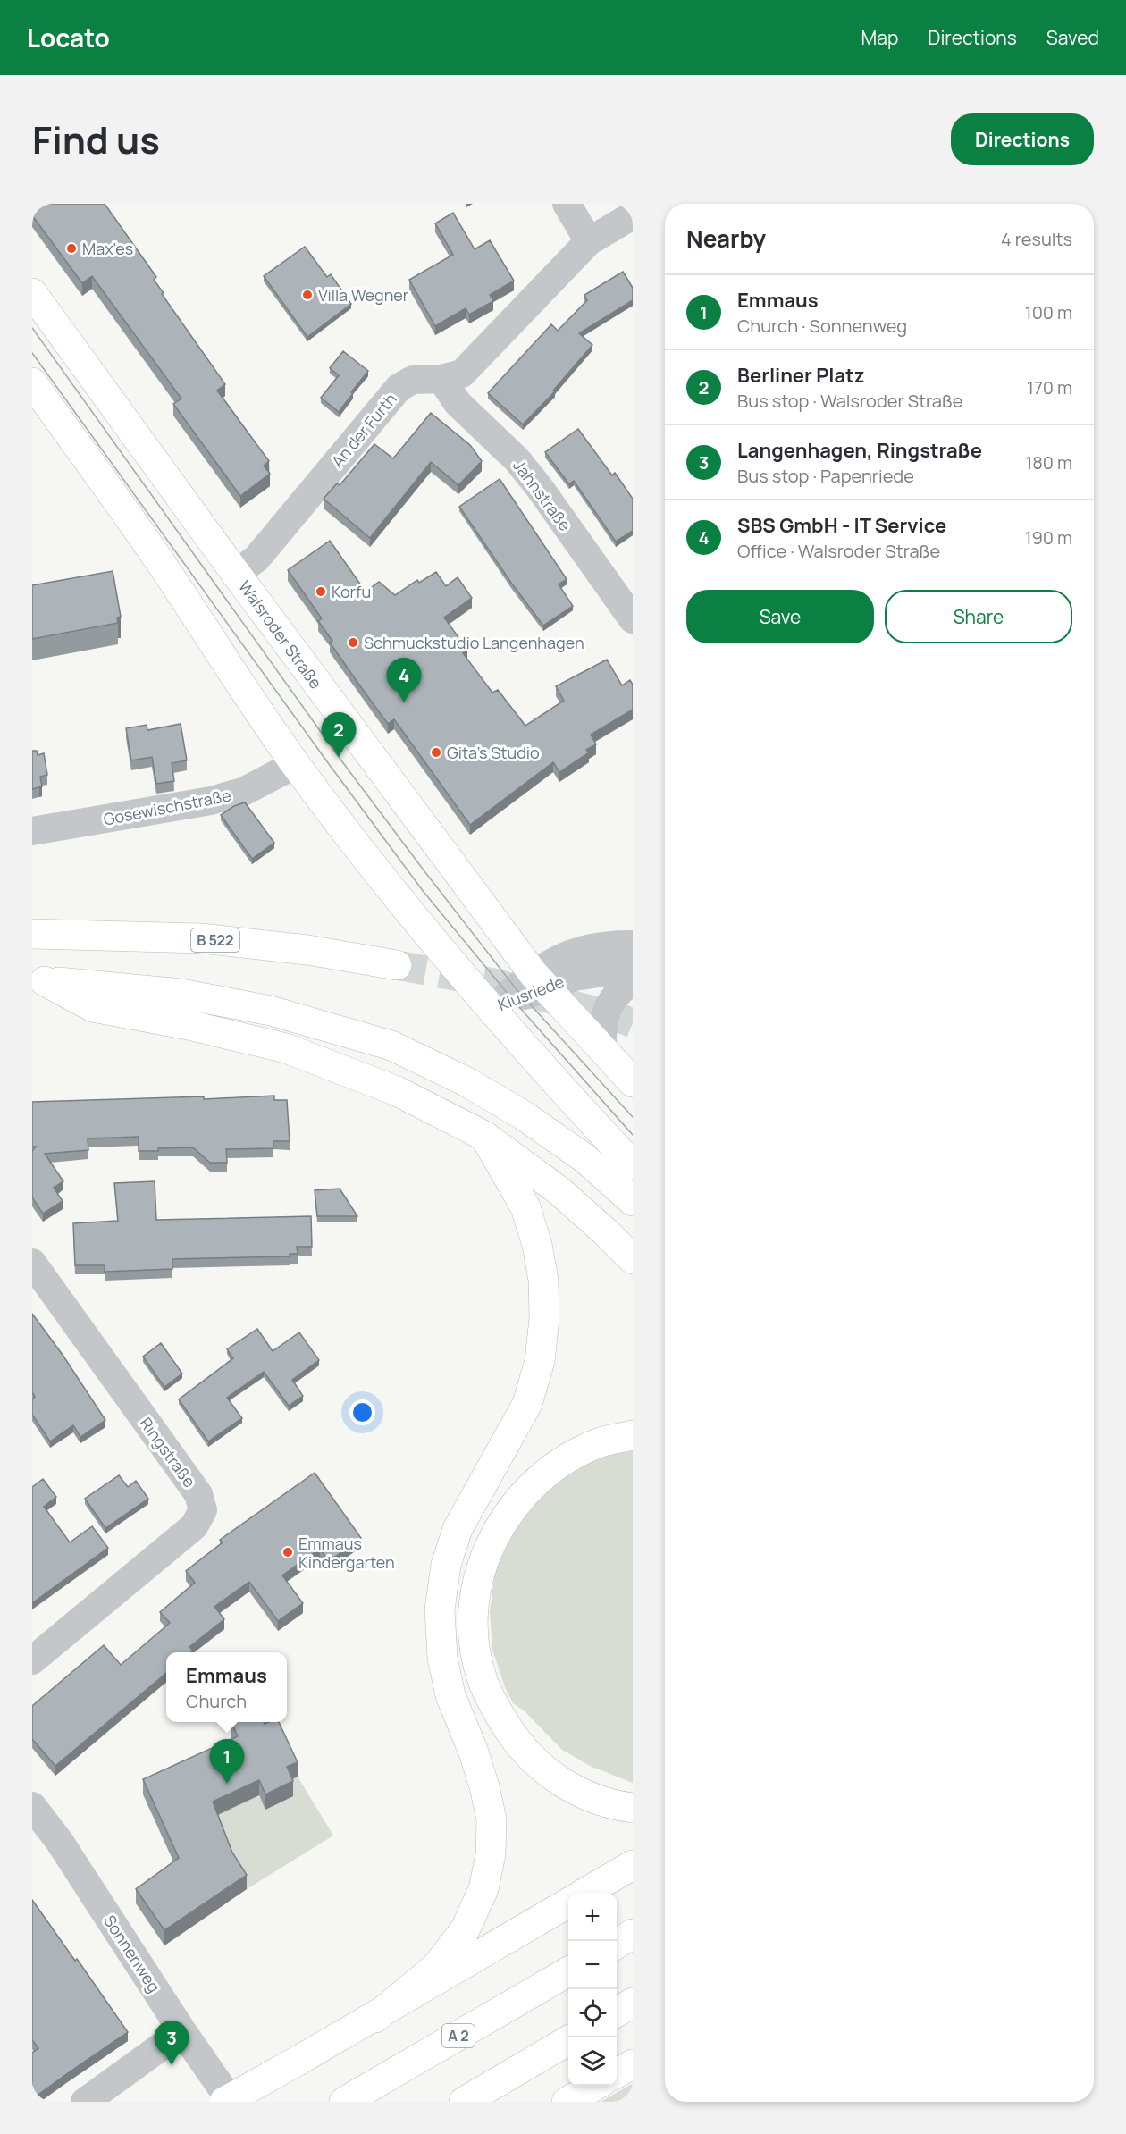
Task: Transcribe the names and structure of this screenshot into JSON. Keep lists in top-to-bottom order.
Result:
{
  "streets": {
    "main road": ["Walsroder Straße", "B 522", "A 2"],
    "street": [
      "An der Furth",
      "Jahnstraße",
      "Gosewischstraße",
      "Klusriede",
      "Ringstraße",
      "Sonnenweg"
    ]
  },
  "crossings": [
    ["An der Furth", "Jahnstraße"],
    ["An der Furth", "Walsroder Straße"],
    ["Walsroder Straße", "Klusriede"]
  ],
  "places": [
    "Max'es",
    "Villa Wegner",
    "Korfu",
    "Schmuckstudio Langenhagen",
    "Gita's Studio",
    "Emmaus Kindergarten"
  ],
  "page": {
    "header": "Locato",
    "nav": ["Map", "Directions", "Saved"],
    "title": "Find us",
    "buttons": [
      "Directions",
      ["Save", "Share"]
    ],
    "heading": ["Nearby", "4 results"],
    "list": [
      {
        "mark": "1",
        "name": "Emmaus",
        "note": "Church · Sonnenweg",
        "value": "100 m"
      },
      {
        "mark": "2",
        "name": "Berliner Platz",
        "note": "Bus stop · Walsroder Straße",
        "value": "170 m"
      },
      {
        "mark": "3",
        "name": "Langenhagen, Ringstraße",
        "note": "Bus stop · Papenriede",
        "value": "180 m"
      },
      {
        "mark": "4",
        "name": "SBS GmbH - IT Service",
        "note": "Office · Walsroder Straße",
        "value": "190 m"
      }
    ],
    "pins": [
      "4",
      "2",
      "1",
      "3"
    ],
    "popup": ["Emmaus", "Church"],
    "map_buttons": ["+", "−"]
  }
}
